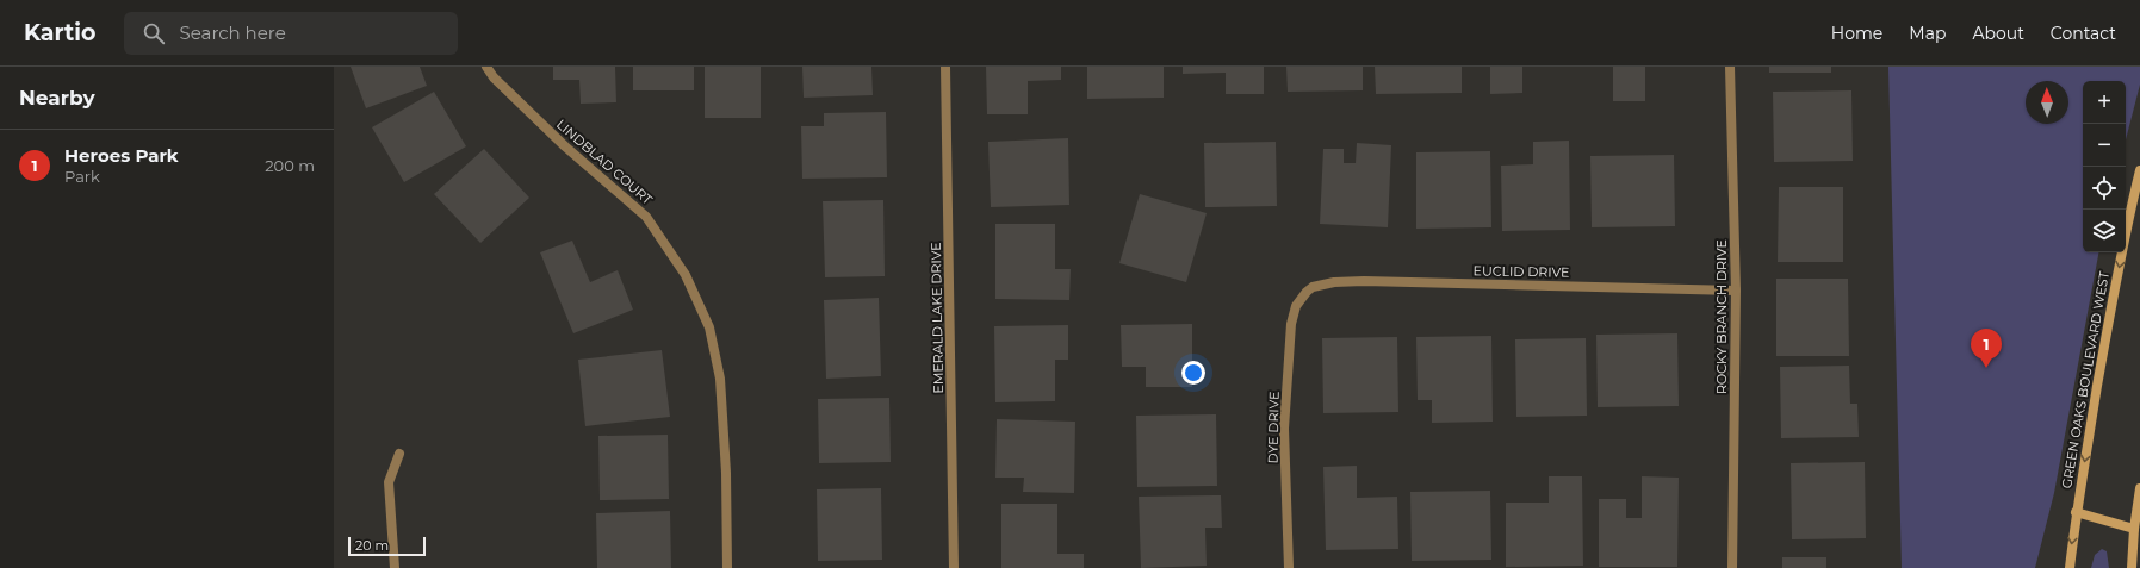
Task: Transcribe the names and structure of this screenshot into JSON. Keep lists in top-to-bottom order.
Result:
{
  "streets": {
    "main road": ["GREEN OAKS BOULEVARD WEST"],
    "street": [
      "LINDBLAD COURT",
      "EUCLID DRIVE",
      "ROCKY BRANCH DRIVE",
      "EMERALD LAKE DRIVE",
      "DYE DRIVE"
    ]
  },
  "crossings": [
    ["EUCLID DRIVE", "ROCKY BRANCH DRIVE"],
    ["EUCLID DRIVE", "DYE DRIVE"]
  ],
  "one_way": ["GREEN OAKS BOULEVARD WEST"],
  "scale_bar": "20 m",
  "north": "top",
  "page": {
    "header": "Kartio",
    "search": "Search here",
    "nav": [
      "Home",
      "Map",
      "About",
      "Contact"
    ],
    "heading": "Nearby",
    "map_buttons": ["+", "−"],
    "list": [
      {
        "mark": "1",
        "name": "Heroes Park",
        "note": "Park",
        "value": "200 m"
      }
    ],
    "pins": "1",
    "scale": "20 m"
  }
}
